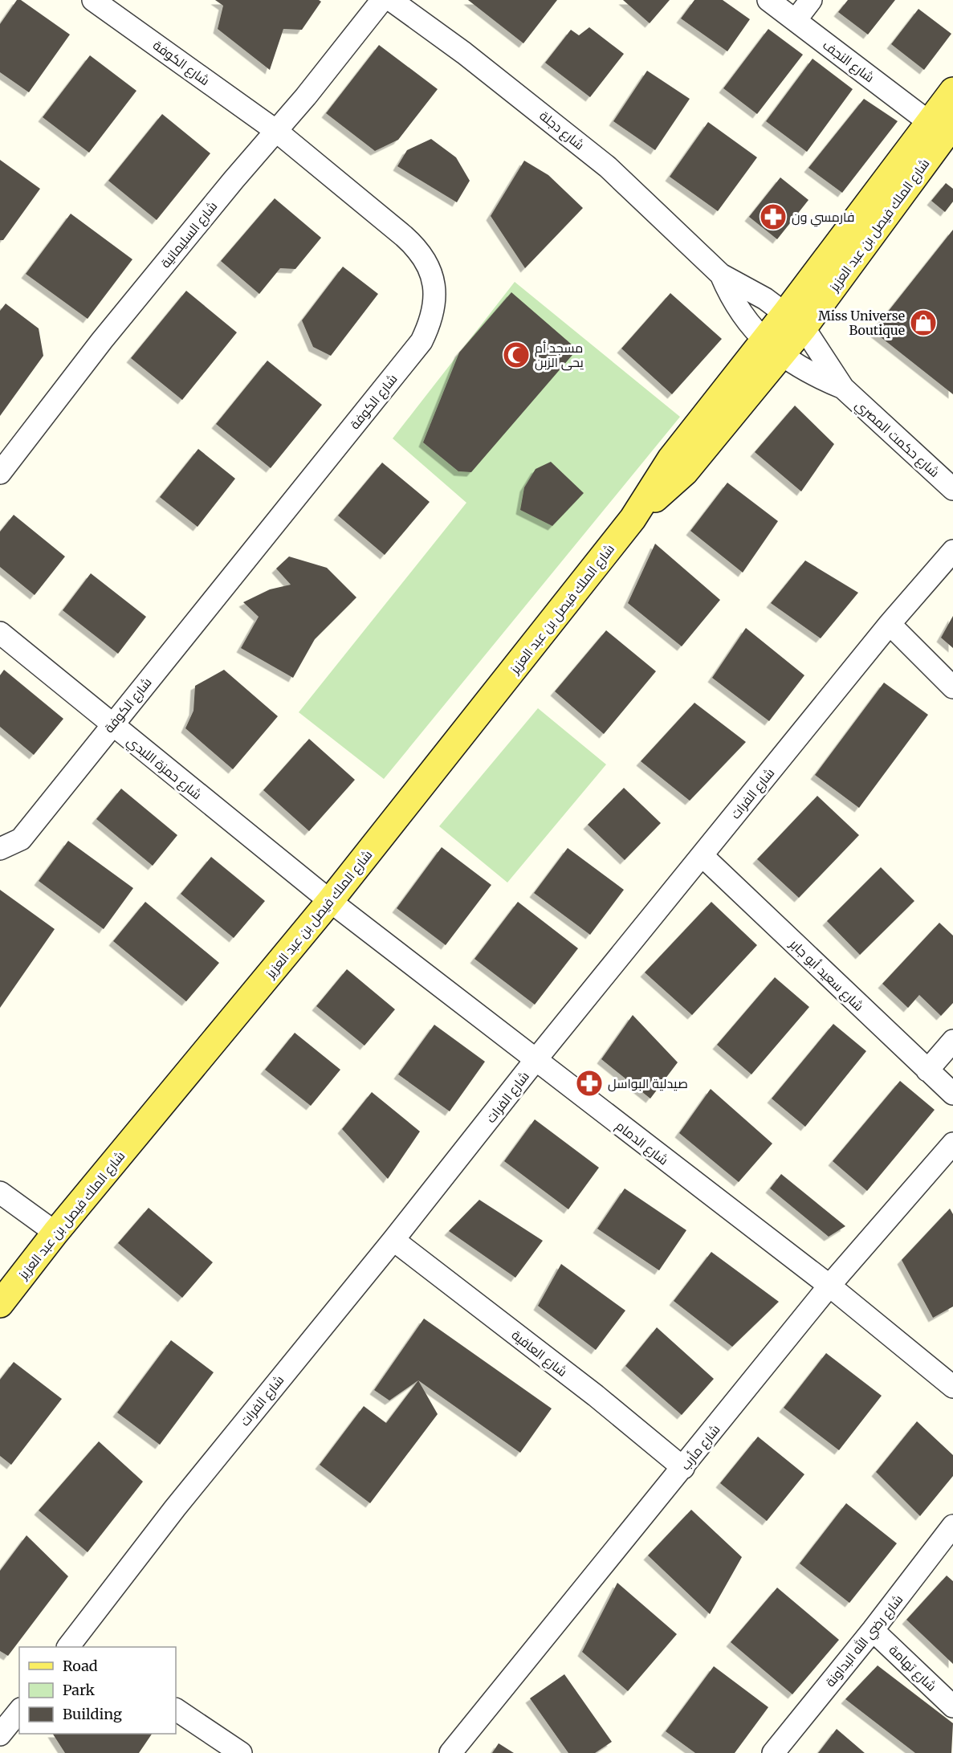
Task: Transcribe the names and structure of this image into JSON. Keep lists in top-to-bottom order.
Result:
{
  "streets": {
    "main road": ["شارع الملك فيصل بن عبد العزيز"],
    "street": [
      "شارع النجف",
      "شارع الكوفة",
      "شارع دجلة",
      "شارع السليمانية",
      "شارع حكمت المصري",
      "شارع حمزة اللبدي",
      "شارع الفرات",
      "شارع سعيد أبو جابر",
      "شارع الدمام",
      "شارع العافية",
      "شارع مأرب",
      "شارع رضي الله البداونة",
      "شارع تهامة"
    ]
  },
  "crossings": [
    ["شارع النجف", "شارع الملك فيصل بن عبد العزيز"],
    ["شارع الكوفة", "شارع السليمانية"],
    ["شارع الكوفة", "شارع حمزة اللبدي"],
    ["شارع دجلة", "شارع الملك فيصل بن عبد العزيز"],
    ["شارع دجلة", "شارع حكمت المصري"],
    ["شارع الملك فيصل بن عبد العزيز", "شارع حكمت المصري"],
    ["شارع الملك فيصل بن عبد العزيز", "شارع حمزة اللبدي"],
    ["شارع الملك فيصل بن عبد العزيز", "شارع الدمام"],
    ["شارع حمزة اللبدي", "شارع الدمام"],
    ["شارع الفرات", "شارع سعيد أبو جابر"],
    ["شارع الفرات", "شارع الدمام"],
    ["شارع الفرات", "شارع العافية"],
    ["شارع الدمام", "شارع مأرب"],
    ["شارع العافية", "شارع مأرب"],
    ["شارع رضي الله البداونة", "شارع تهامة"]
  ],
  "places": {
    "pharmacy": ["فارمسي ون", "صيدلية البواسل"],
    "shop": ["Miss Universe Boutique"],
    "mosque": ["مسجد أم يحى الزبن"]
  },
  "legend": ["Road", "Park", "Building"]
}
